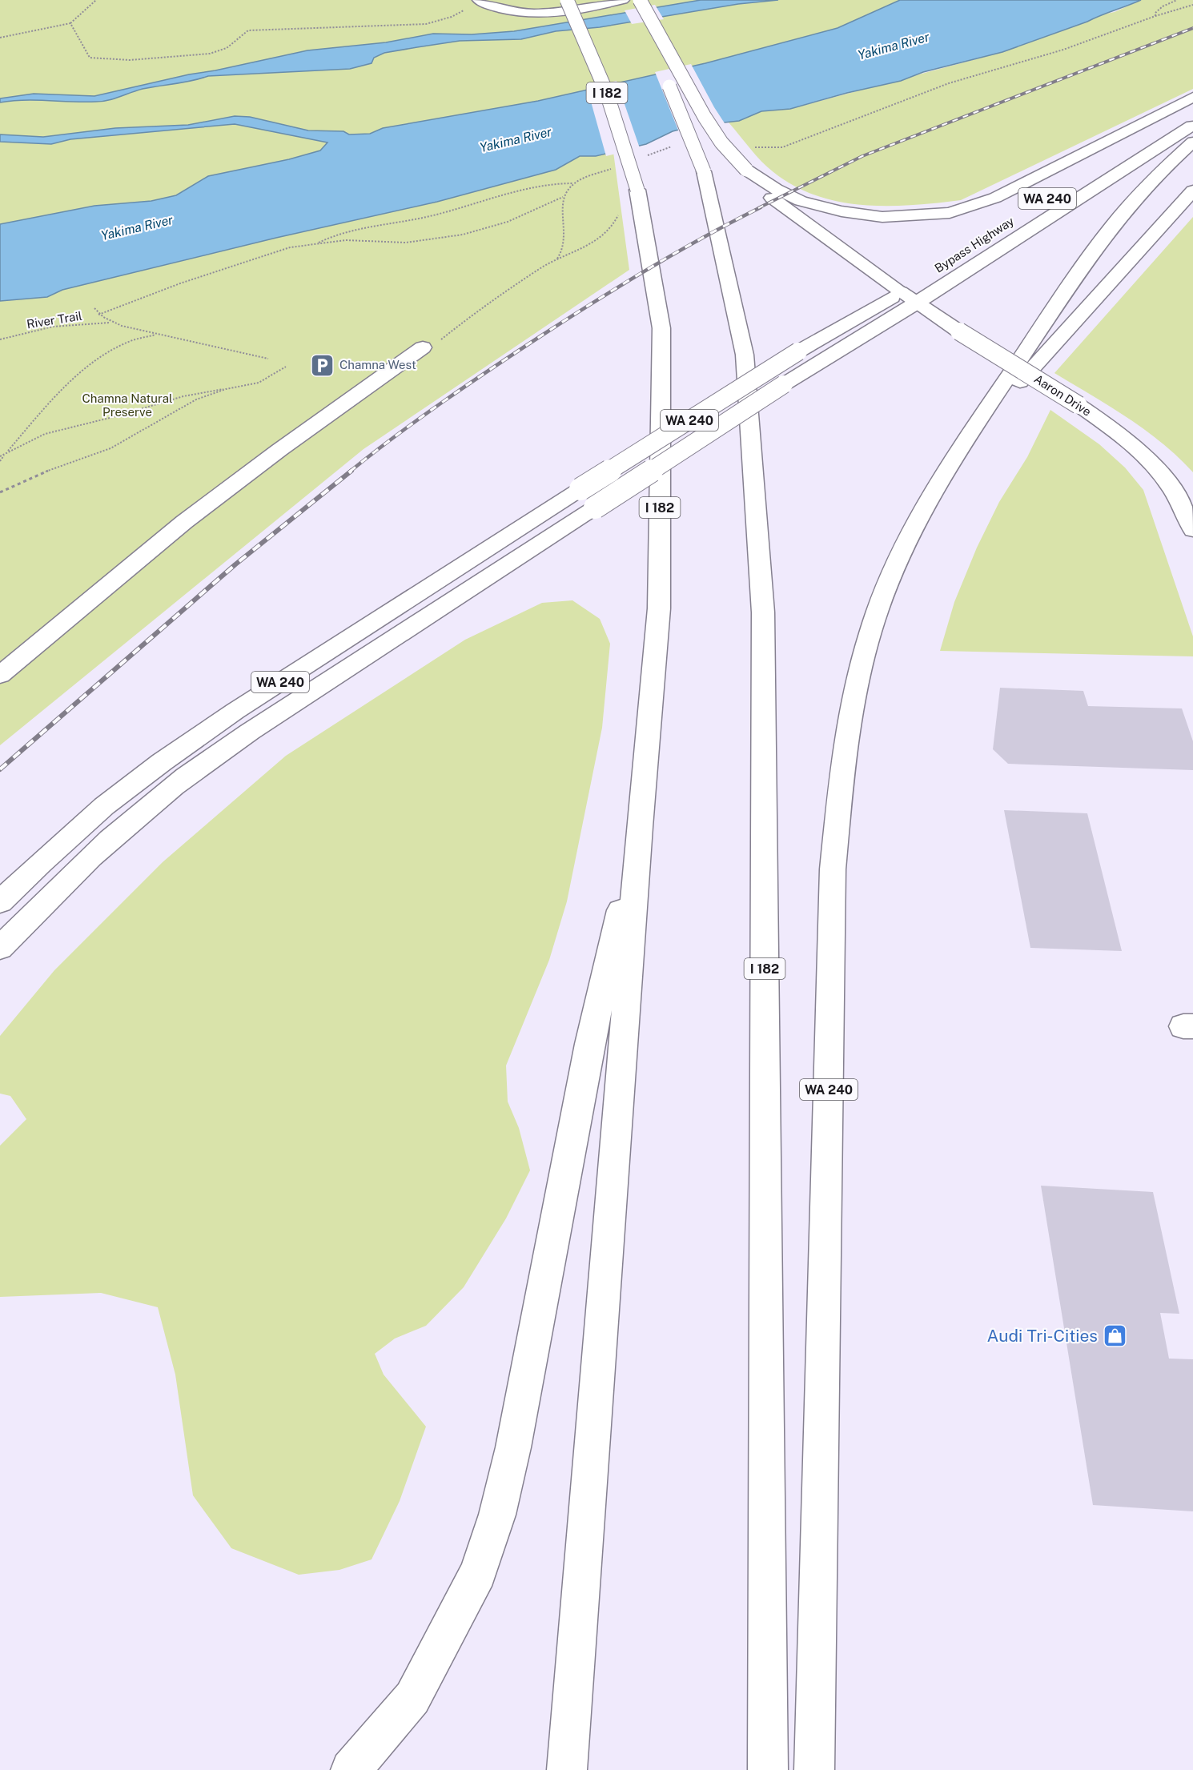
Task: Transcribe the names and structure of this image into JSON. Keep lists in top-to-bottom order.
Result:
{
  "streets": {
    "main road": [
      "I 182",
      "WA 240",
      "Bypass Highway",
      "Aaron Drive"
    ],
    "path": ["River Trail"]
  },
  "crossings": [
    ["WA 240", "Aaron Drive"],
    ["Bypass Highway", "Aaron Drive"]
  ],
  "water": ["Yakima River"],
  "parks": ["Chamna Natural Preserve"],
  "places": {
    "parking": ["Chamna West"],
    "shop": ["Audi Tri-Cities"]
  }
}
